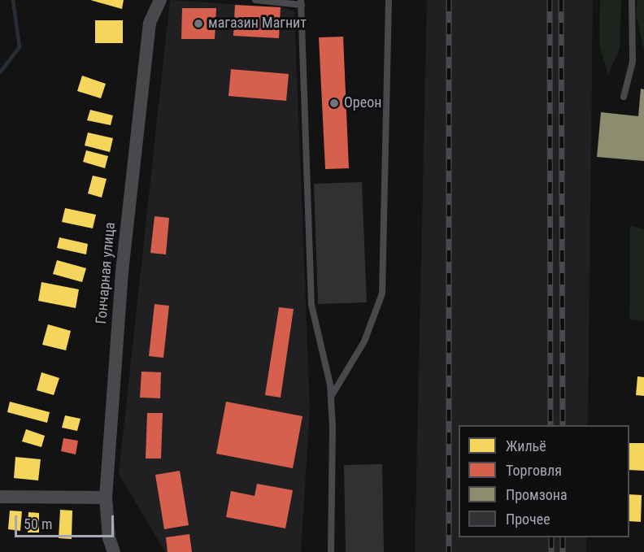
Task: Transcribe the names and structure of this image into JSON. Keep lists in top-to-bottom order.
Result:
{
  "streets": {
    "street": ["Гончарная улица"]
  },
  "places": ["магазин Магнит", "Ореон"],
  "legend": [
    "Жильё",
    "Торговля",
    "Промзона",
    "Прочее"
  ],
  "scale_bar": "50 m"
}
